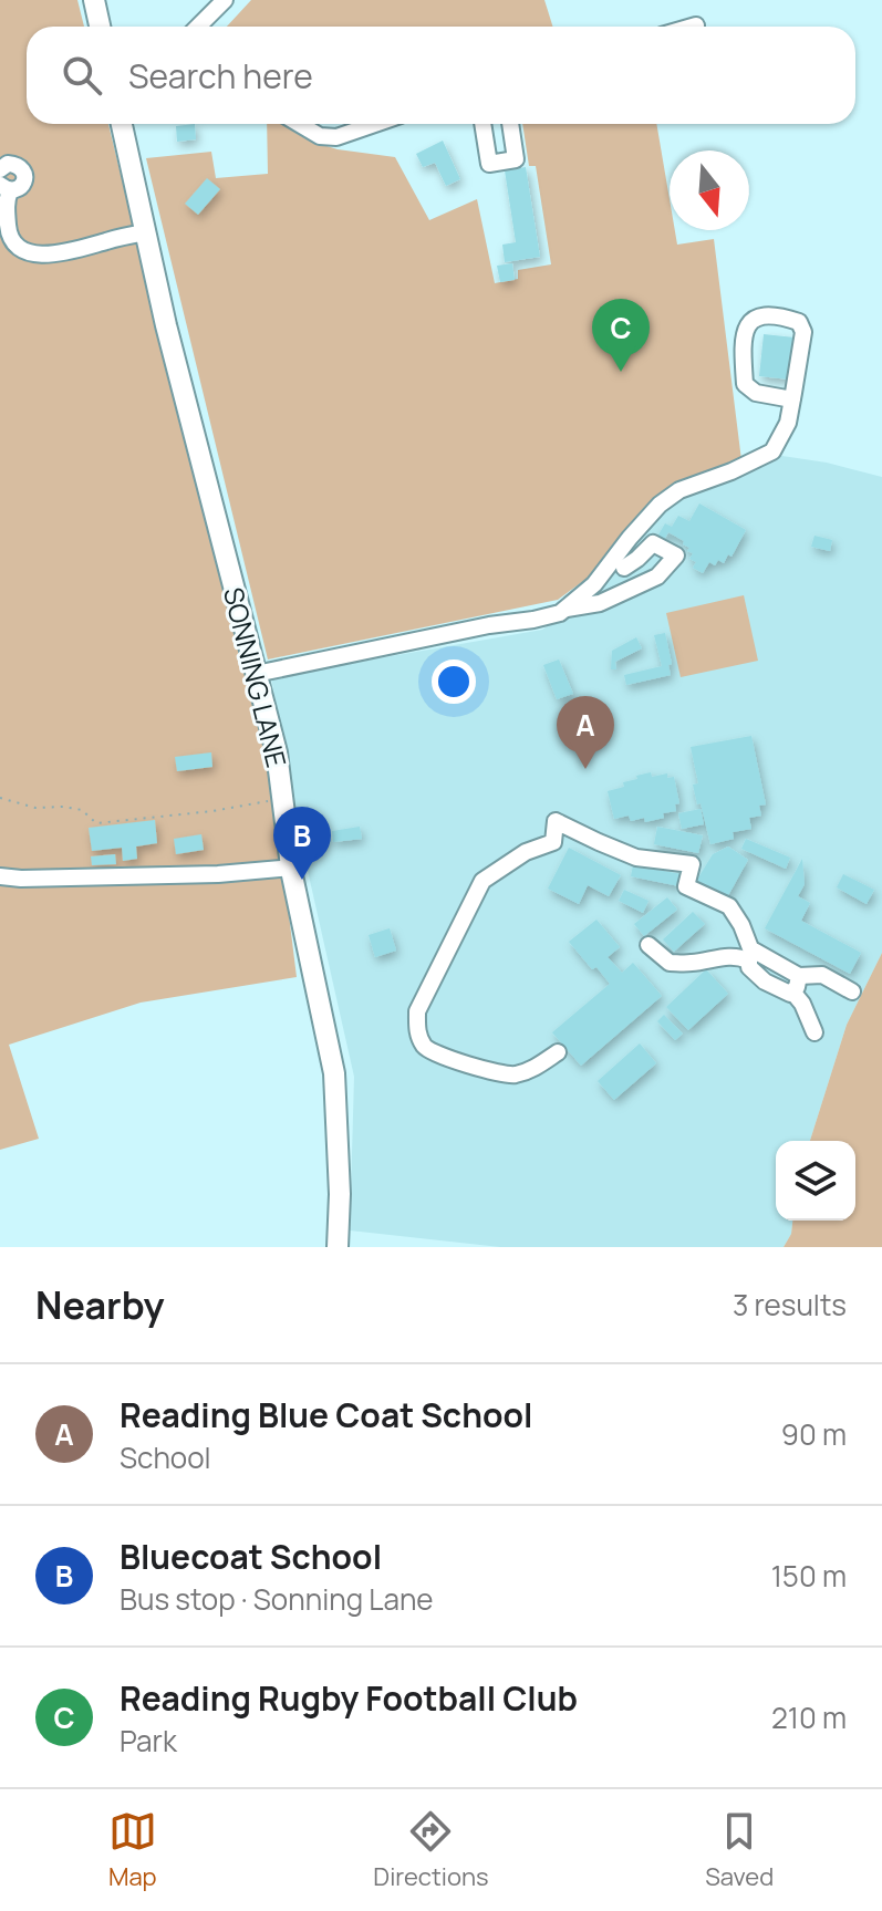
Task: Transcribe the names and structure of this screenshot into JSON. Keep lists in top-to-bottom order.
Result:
{
  "streets": {
    "main road": ["SONNING LANE"]
  },
  "north": "bottom",
  "page": {
    "search": "Search here",
    "pins": ["C", "A", "B"],
    "heading": ["Nearby", "3 results"],
    "list": [
      {
        "mark": "A",
        "name": "Reading Blue Coat School",
        "note": "School",
        "value": "90 m"
      },
      {
        "mark": "B",
        "name": "Bluecoat School",
        "note": "Bus stop · Sonning Lane",
        "value": "150 m"
      },
      {
        "mark": "C",
        "name": "Reading Rugby Football Club",
        "note": "Park",
        "value": "210 m"
      }
    ],
    "nav": ["Map", "Directions", "Saved"]
  }
}
